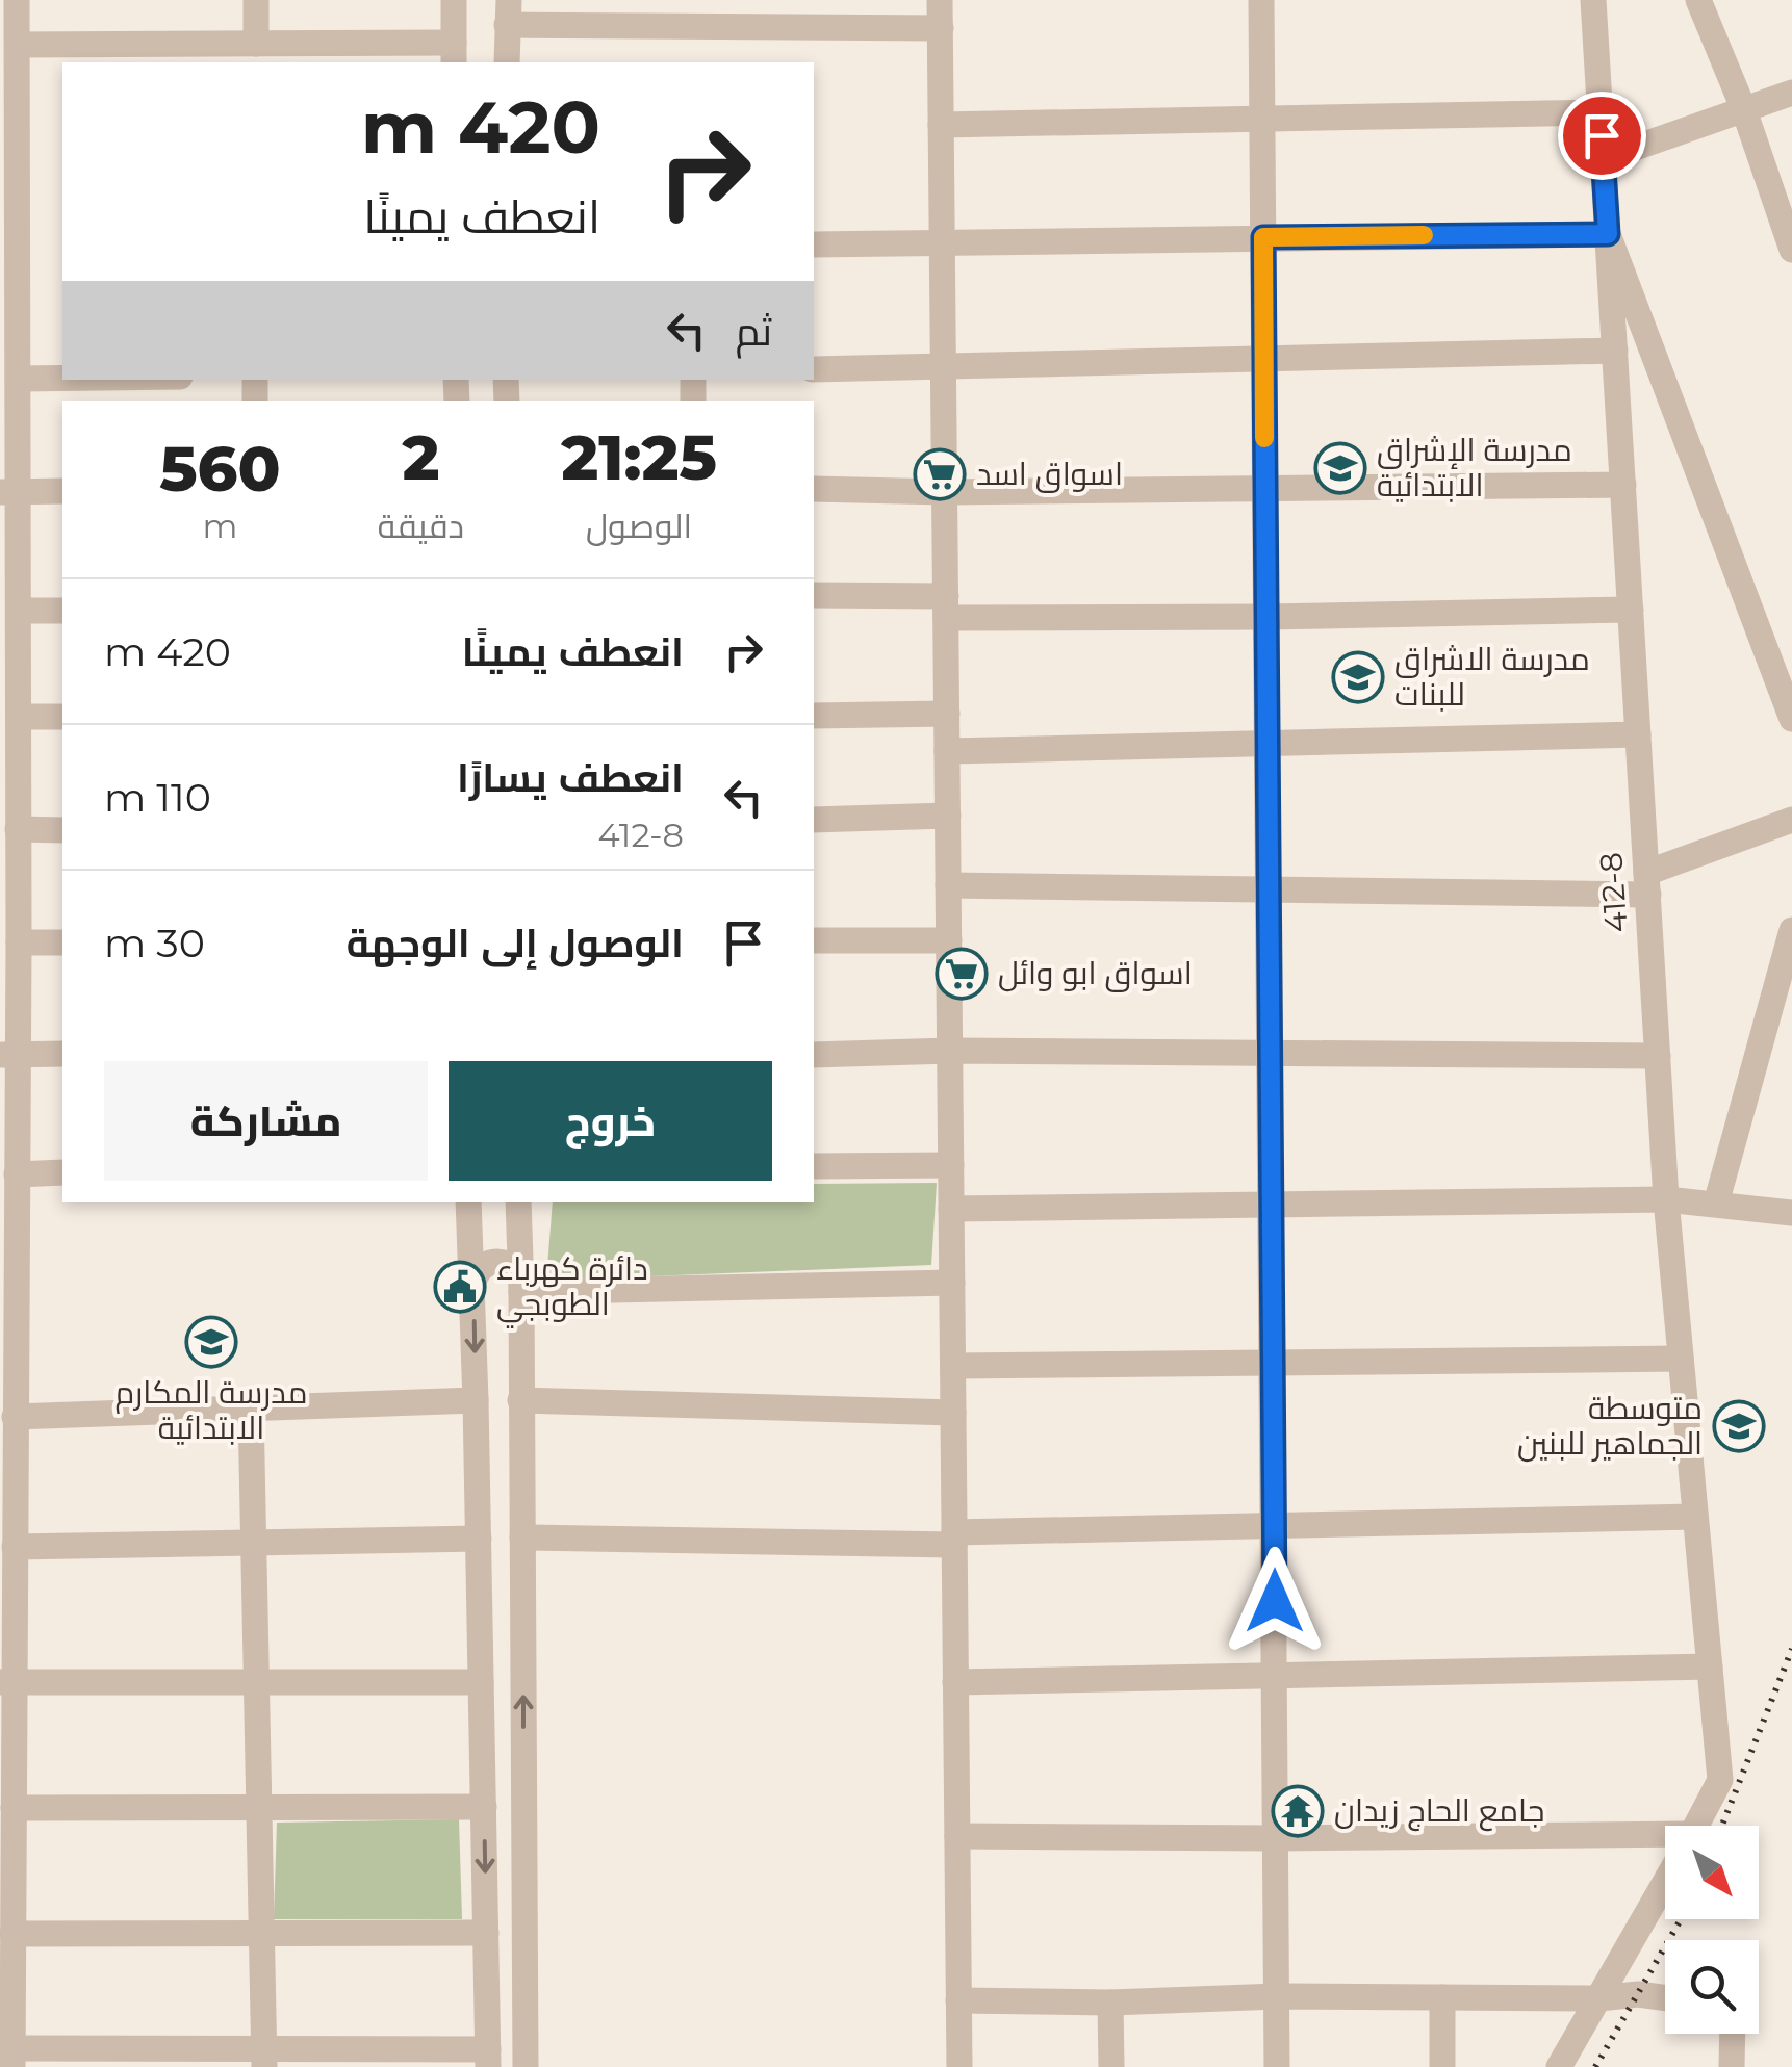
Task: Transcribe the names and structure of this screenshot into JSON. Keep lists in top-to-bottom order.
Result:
{
  "streets": {
    "street": ["412-8"]
  },
  "places": {
    "school or university": [
      "مدرسة الإشراق الابتدائية",
      "مدرسة الاشراق للبنات",
      "مدرسة المكارم الابتدائية",
      "متوسطة الجماهير للبنين"
    ],
    "supermarket": ["اسواق اسد", "اسواق ابو وائل"],
    "public building": ["دائرة كهرباء الطوبجي"],
    "temple": ["جامع الحاج زيدان"]
  },
  "north": "bottom right",
  "page": {
    "turn": ["420 m", "انعطف يمينًا"],
    "then": "ثم",
    "eta": [
      "21:25",
      "الوصول",
      "2",
      "دقيقة",
      "560",
      "m"
    ],
    "list": [
      {
        "name": "انعطف يمينًا",
        "value": "420 m"
      },
      {
        "name": "انعطف يسارًا",
        "note": "412-8",
        "value": "110 m"
      },
      {
        "name": "الوصول إلى الوجهة",
        "value": "30 m"
      }
    ],
    "buttons": ["خروج", "مشاركة"]
  }
}
